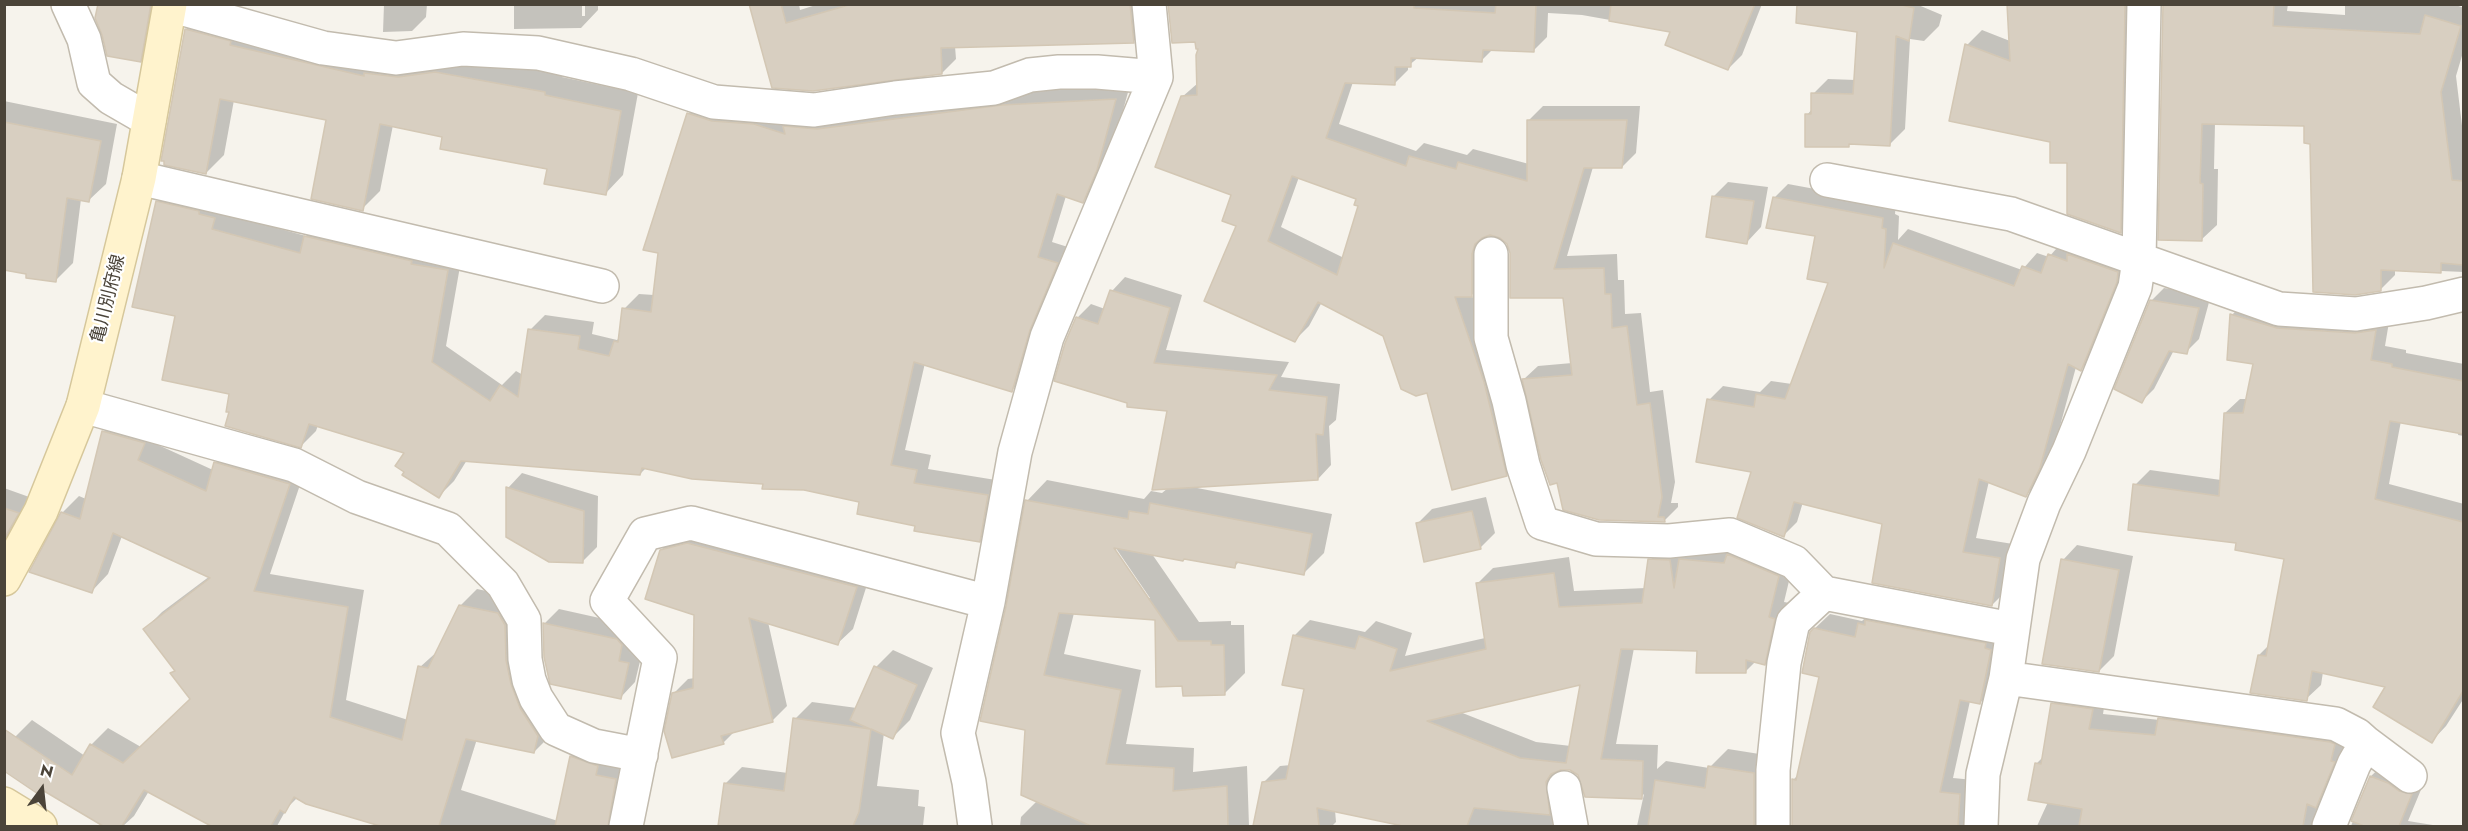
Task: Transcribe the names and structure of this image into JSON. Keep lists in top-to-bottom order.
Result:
{
  "streets": {
    "main road": ["亀川別府線"]
  },
  "north": "top"
}
